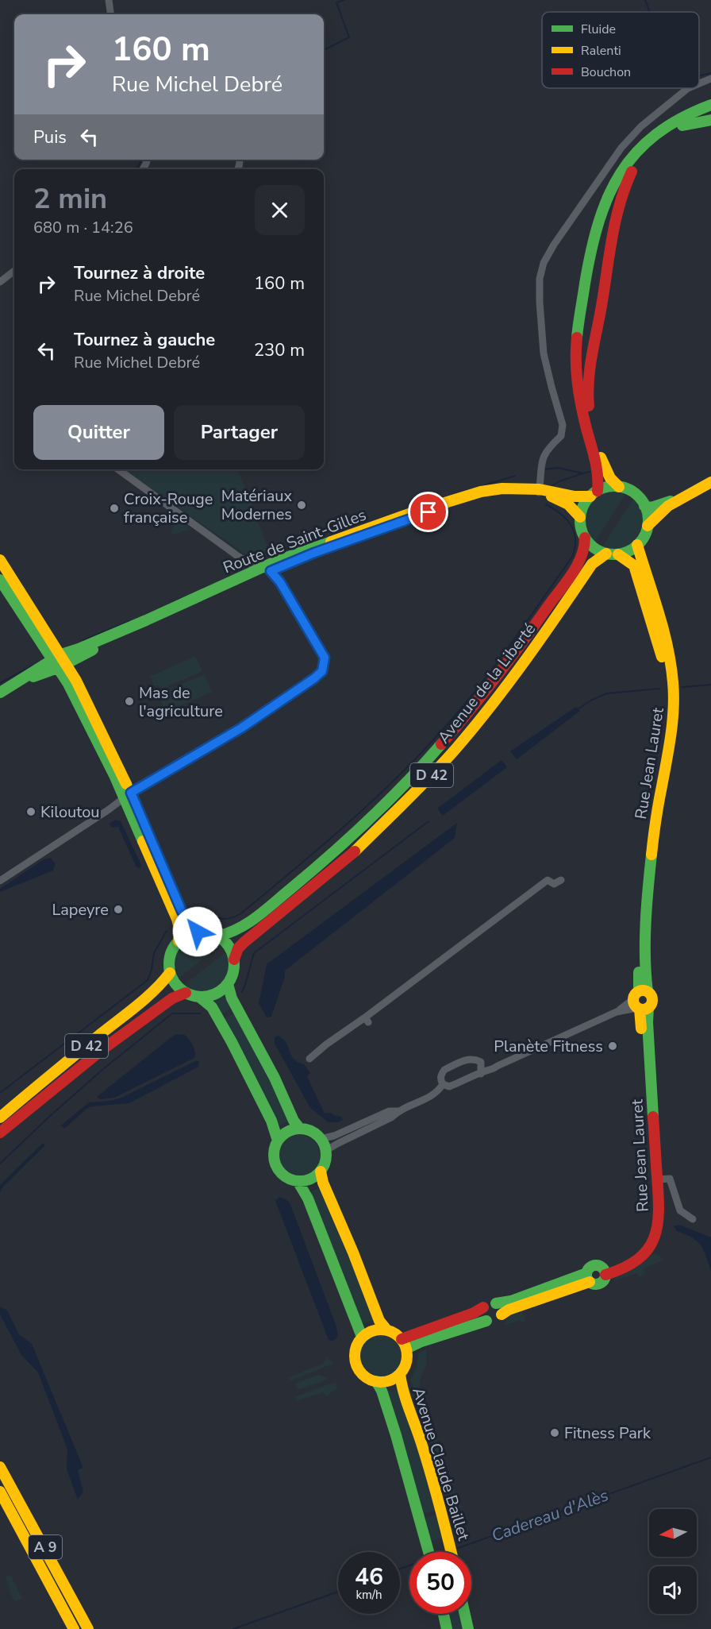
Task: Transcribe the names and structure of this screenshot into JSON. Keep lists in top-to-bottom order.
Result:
{
  "streets": {
    "main road": [
      "Route de Saint-Gilles",
      "Avenue de la Liberté",
      "Rue Jean Lauret",
      "D 42",
      "Avenue Claude Baillet",
      "A 9"
    ]
  },
  "crossings": [
    ["Route de Saint-Gilles", "Avenue de la Liberté"],
    ["Route de Saint-Gilles", "Rue Jean Lauret"],
    ["Avenue de la Liberté", "Rue Jean Lauret"],
    ["Avenue de la Liberté", "D 42"]
  ],
  "water": ["Cadereau d'Alès"],
  "places": [
    "Matériaux Modernes",
    "Croix-Rouge française",
    "Mas de l'agriculture",
    "Kiloutou",
    "Lapeyre",
    "Planète Fitness",
    "Fitness Park"
  ],
  "legend": ["Fluide", "Ralenti", "Bouchon"],
  "north": "left",
  "page": {
    "turn": ["160 m", "Rue Michel Debré"],
    "then": "Puis",
    "heading": ["2 min", "680 m · 14:26"],
    "list": [
      {
        "name": "Tournez à droite",
        "note": "Rue Michel Debré",
        "value": "160 m"
      },
      {
        "name": "Tournez à gauche",
        "note": "Rue Michel Debré",
        "value": "230 m"
      }
    ],
    "buttons": ["Quitter", "Partager"],
    "speed": "46 km/h",
    "limit": "50"
  }
}
